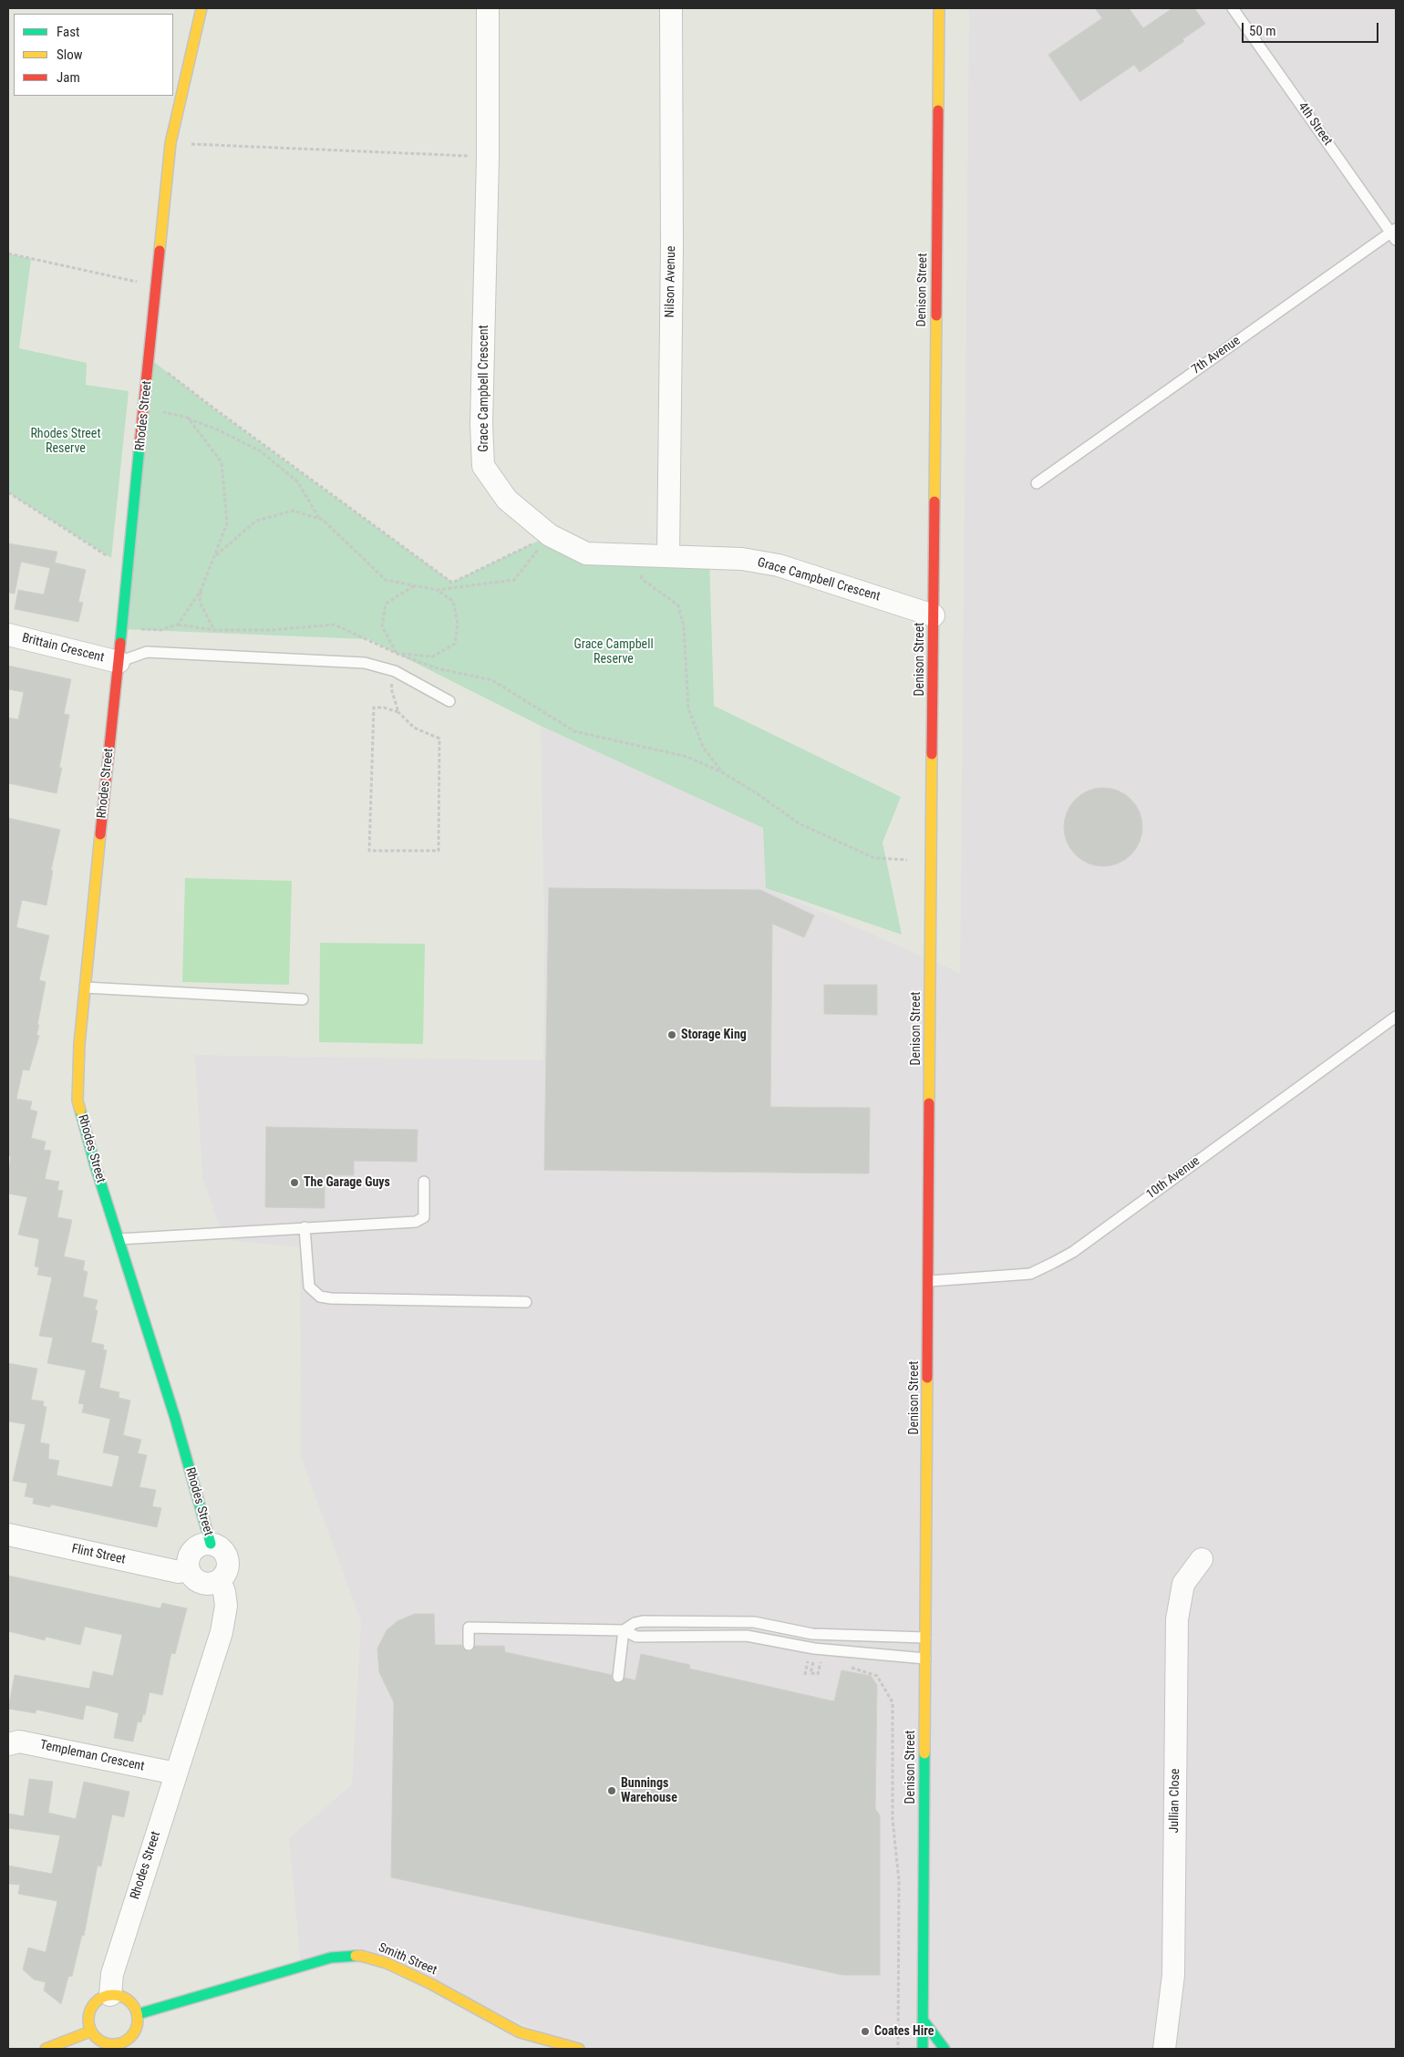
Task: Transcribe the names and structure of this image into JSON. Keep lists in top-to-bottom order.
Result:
{
  "streets": {
    "street": [
      "Nilson Avenue",
      "Denison Street",
      "Grace Campbell Crescent",
      "Rhodes Street",
      "Brittain Crescent",
      "Flint Street",
      "Templeman Crescent",
      "Jullian Close",
      "Smith Street"
    ],
    "lane": ["4th Street", "7th Avenue", "10th Avenue"]
  },
  "crossings": [
    ["4th Street", "7th Avenue"],
    ["Nilson Avenue", "Grace Campbell Crescent"],
    ["Denison Street", "Grace Campbell Crescent"],
    ["Denison Street", "10th Avenue"],
    ["Rhodes Street", "Brittain Crescent"],
    ["Rhodes Street", "Flint Street"],
    ["Rhodes Street", "Templeman Crescent"],
    ["Rhodes Street", "Smith Street"]
  ],
  "parks": ["Rhodes Street Reserve", "Grace Campbell Reserve"],
  "places": [
    "Storage King",
    "The Garage Guys",
    "Bunnings Warehouse",
    "Coates Hire"
  ],
  "legend": ["Fast", "Slow", "Jam"],
  "scale_bar": "50 m"
}
